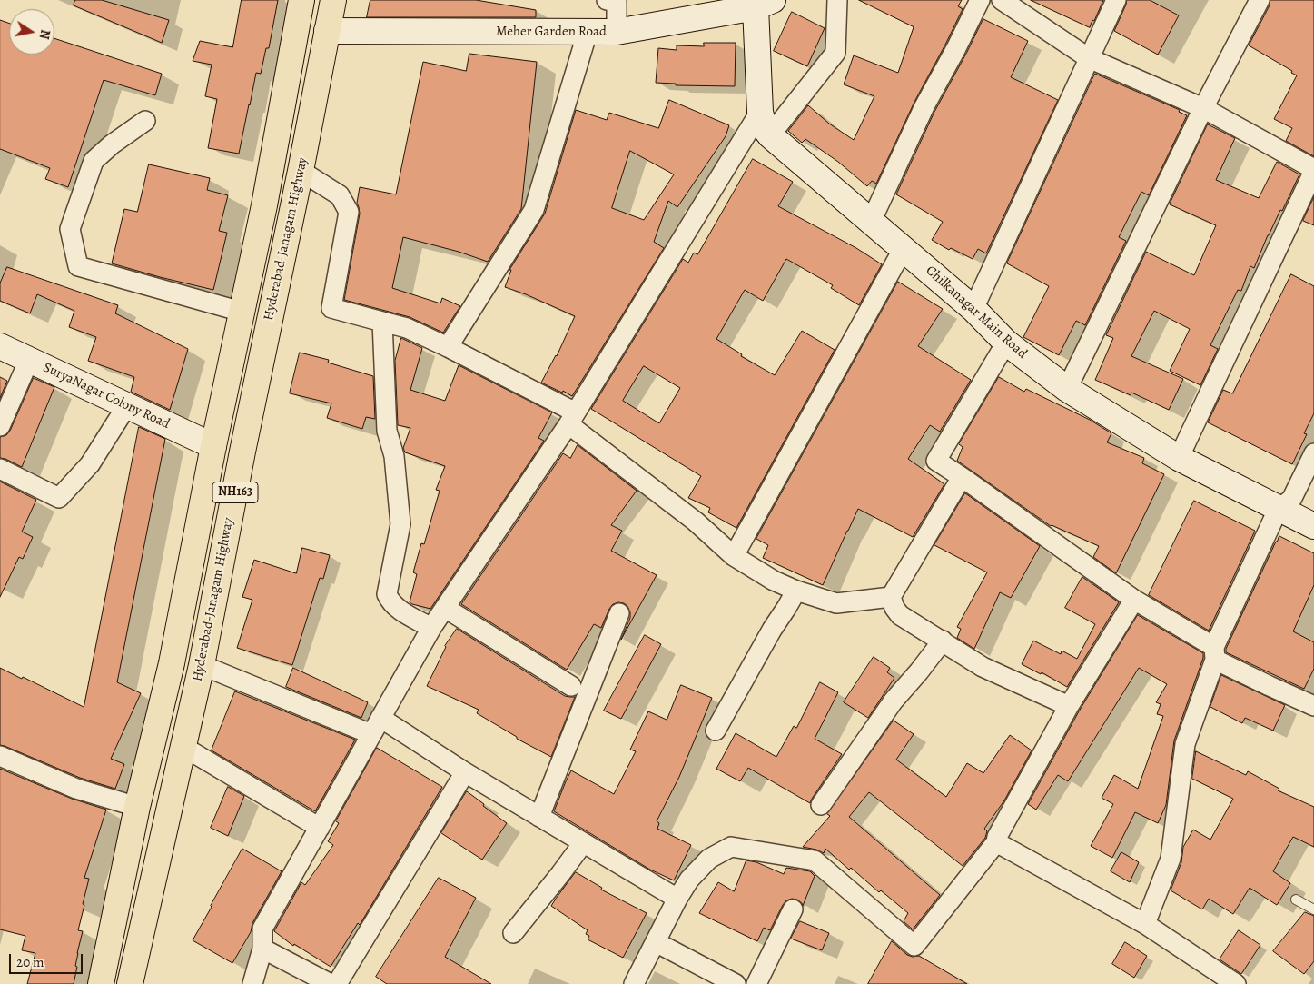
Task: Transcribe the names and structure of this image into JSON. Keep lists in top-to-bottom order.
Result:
{
  "streets": {
    "highway": ["Hyderabad-Janagam Highway", "NH163"],
    "main road": ["Meher Garden Road", "Chilkanagar Main Road", "SuryaNagar Colony Road"]
  },
  "crossings": [
    ["Meher Garden Road", "Hyderabad-Janagam Highway"],
    ["Meher Garden Road", "Chilkanagar Main Road"],
    ["Hyderabad-Janagam Highway", "SuryaNagar Colony Road"]
  ],
  "scale_bar": "20 m",
  "north": "right"
}
